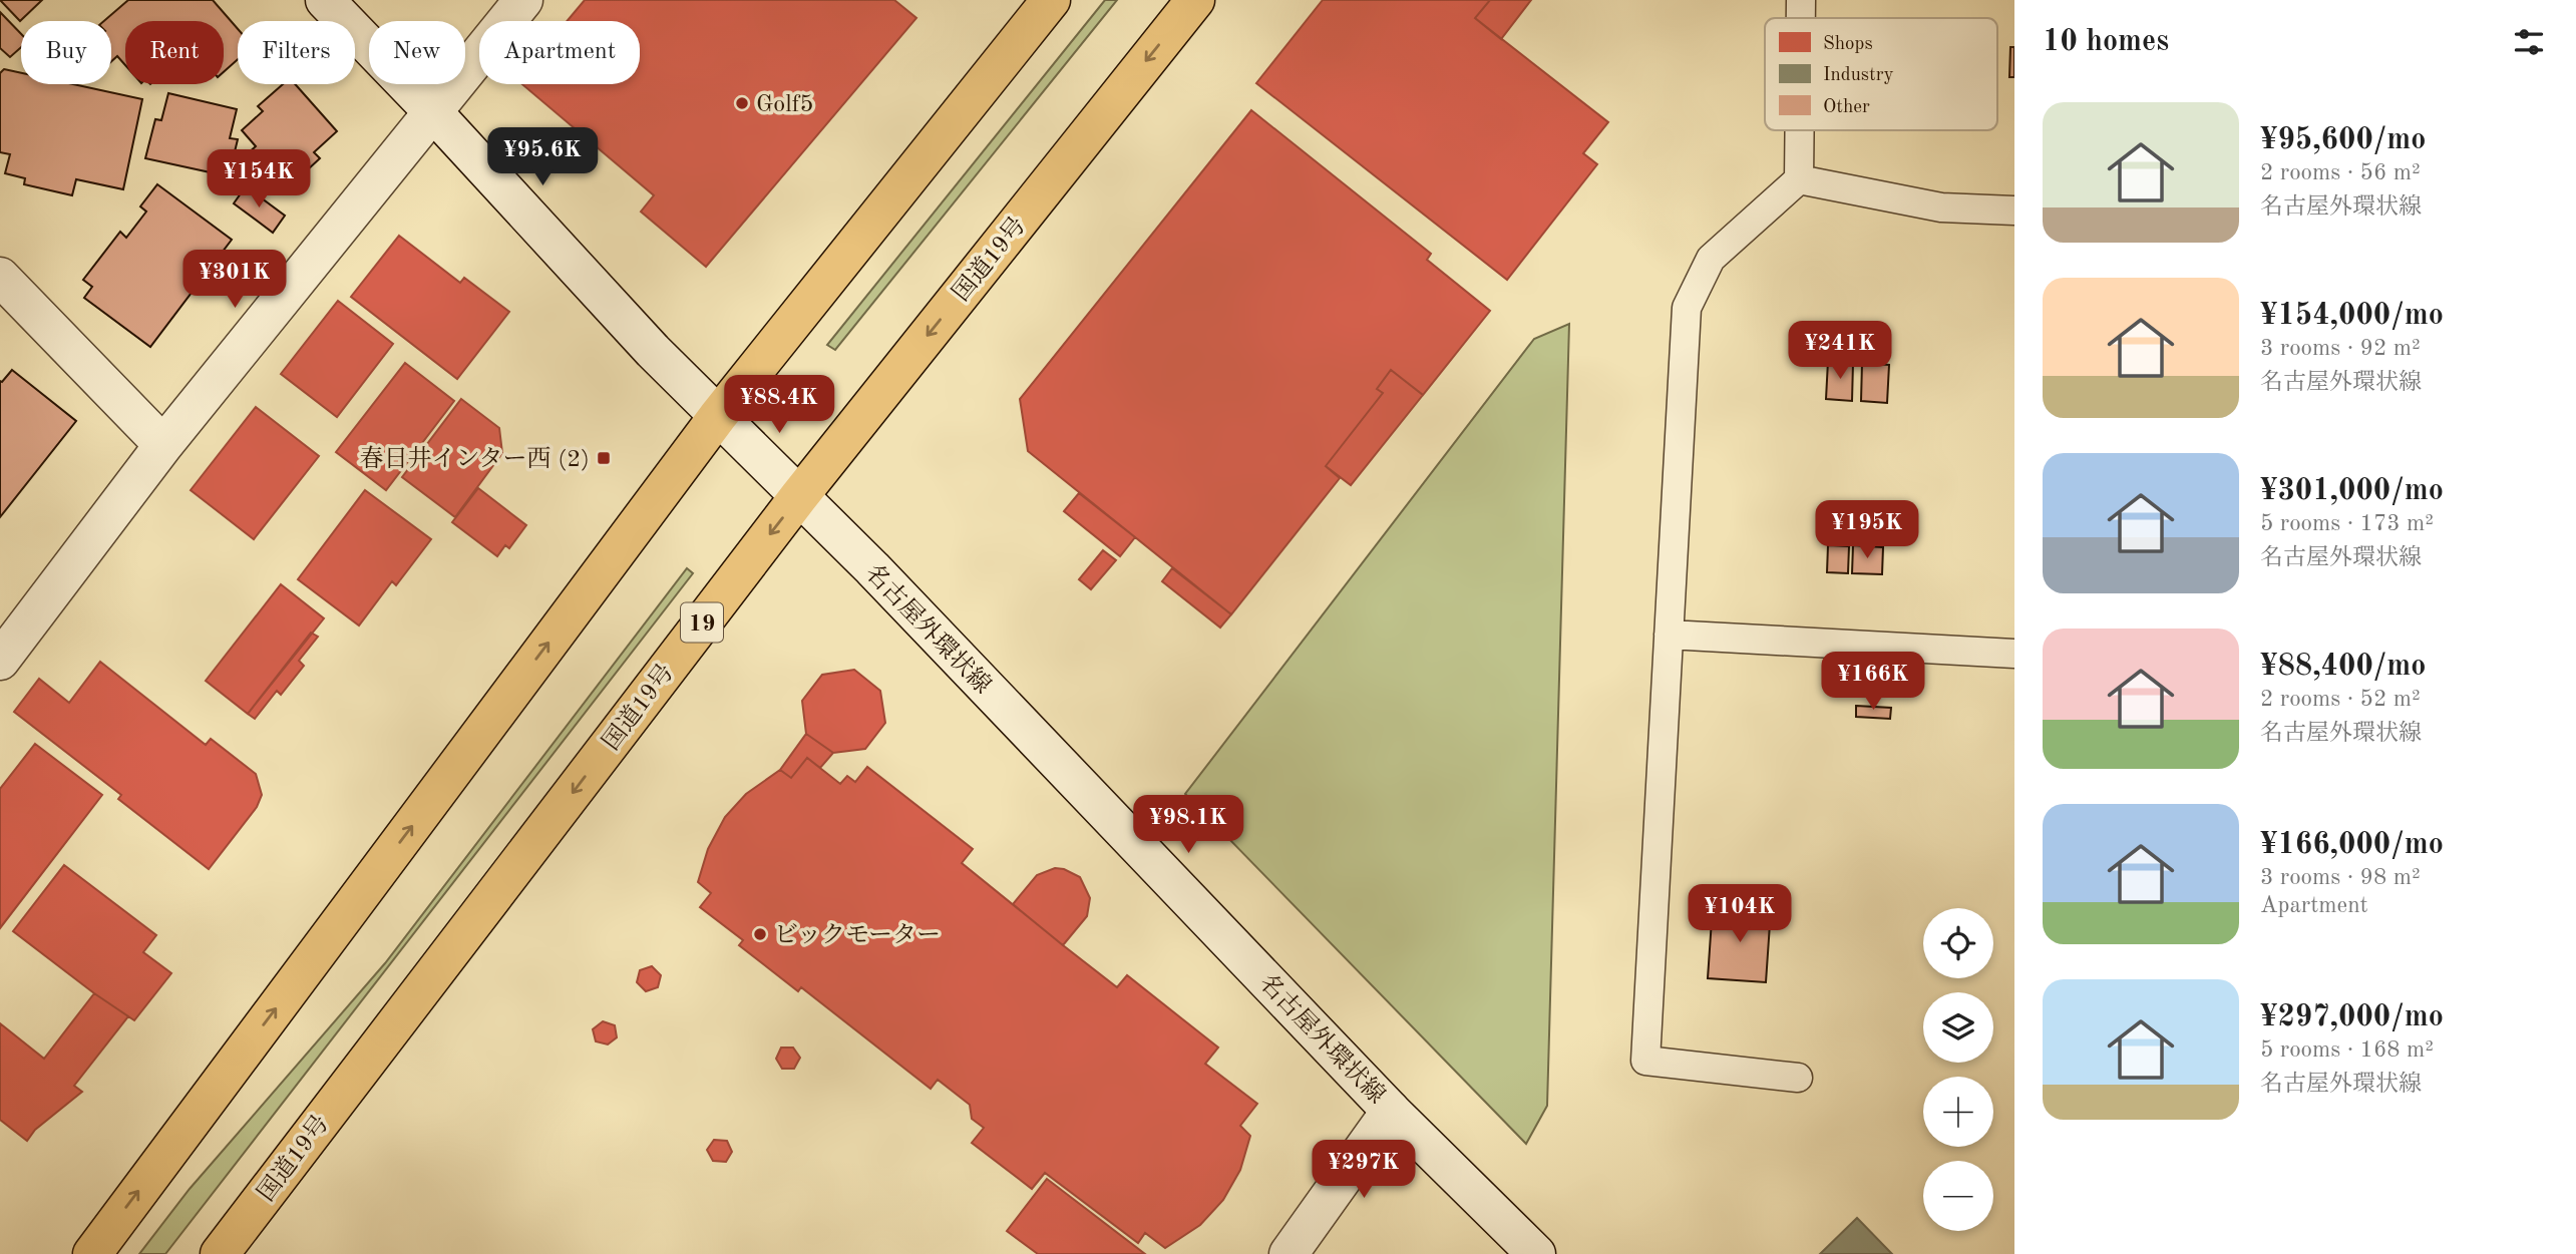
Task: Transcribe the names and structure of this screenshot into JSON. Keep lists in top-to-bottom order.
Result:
{
  "streets": {
    "highway": ["国道19号", "19"],
    "main road": ["名古屋外環状線"]
  },
  "crossings": [
    ["国道19号", "名古屋外環状線"]
  ],
  "places": {
    "other": ["Golf5", "ビックモーター"],
    "transit": ["春日井インター西 (2)"]
  },
  "legend": ["Shops", "Industry", "Other"],
  "page": {
    "heading": "10 homes",
    "chip": [
      "Buy",
      "Rent",
      "Filters",
      "New",
      "Apartment"
    ],
    "list": [
      {
        "name": "¥95,600/mo",
        "note": "2 rooms · 56 m² · 名古屋外環状線"
      },
      {
        "name": "¥154,000/mo",
        "note": "3 rooms · 92 m² · 名古屋外環状線"
      },
      {
        "name": "¥301,000/mo",
        "note": "5 rooms · 173 m² · 名古屋外環状線"
      },
      {
        "name": "¥88,400/mo",
        "note": "2 rooms · 52 m² · 名古屋外環状線"
      },
      {
        "name": "¥166,000/mo",
        "note": "3 rooms · 98 m² · Apartment"
      },
      {
        "name": "¥297,000/mo",
        "note": "5 rooms · 168 m² · 名古屋外環状線"
      }
    ],
    "price": [
      "¥95.6K",
      "¥154K",
      "¥301K",
      "¥241K",
      "¥88.4K",
      "¥195K",
      "¥166K",
      "¥98.1K",
      "¥104K",
      "¥297K"
    ],
    "map_buttons": ["+", "−"]
  }
}
